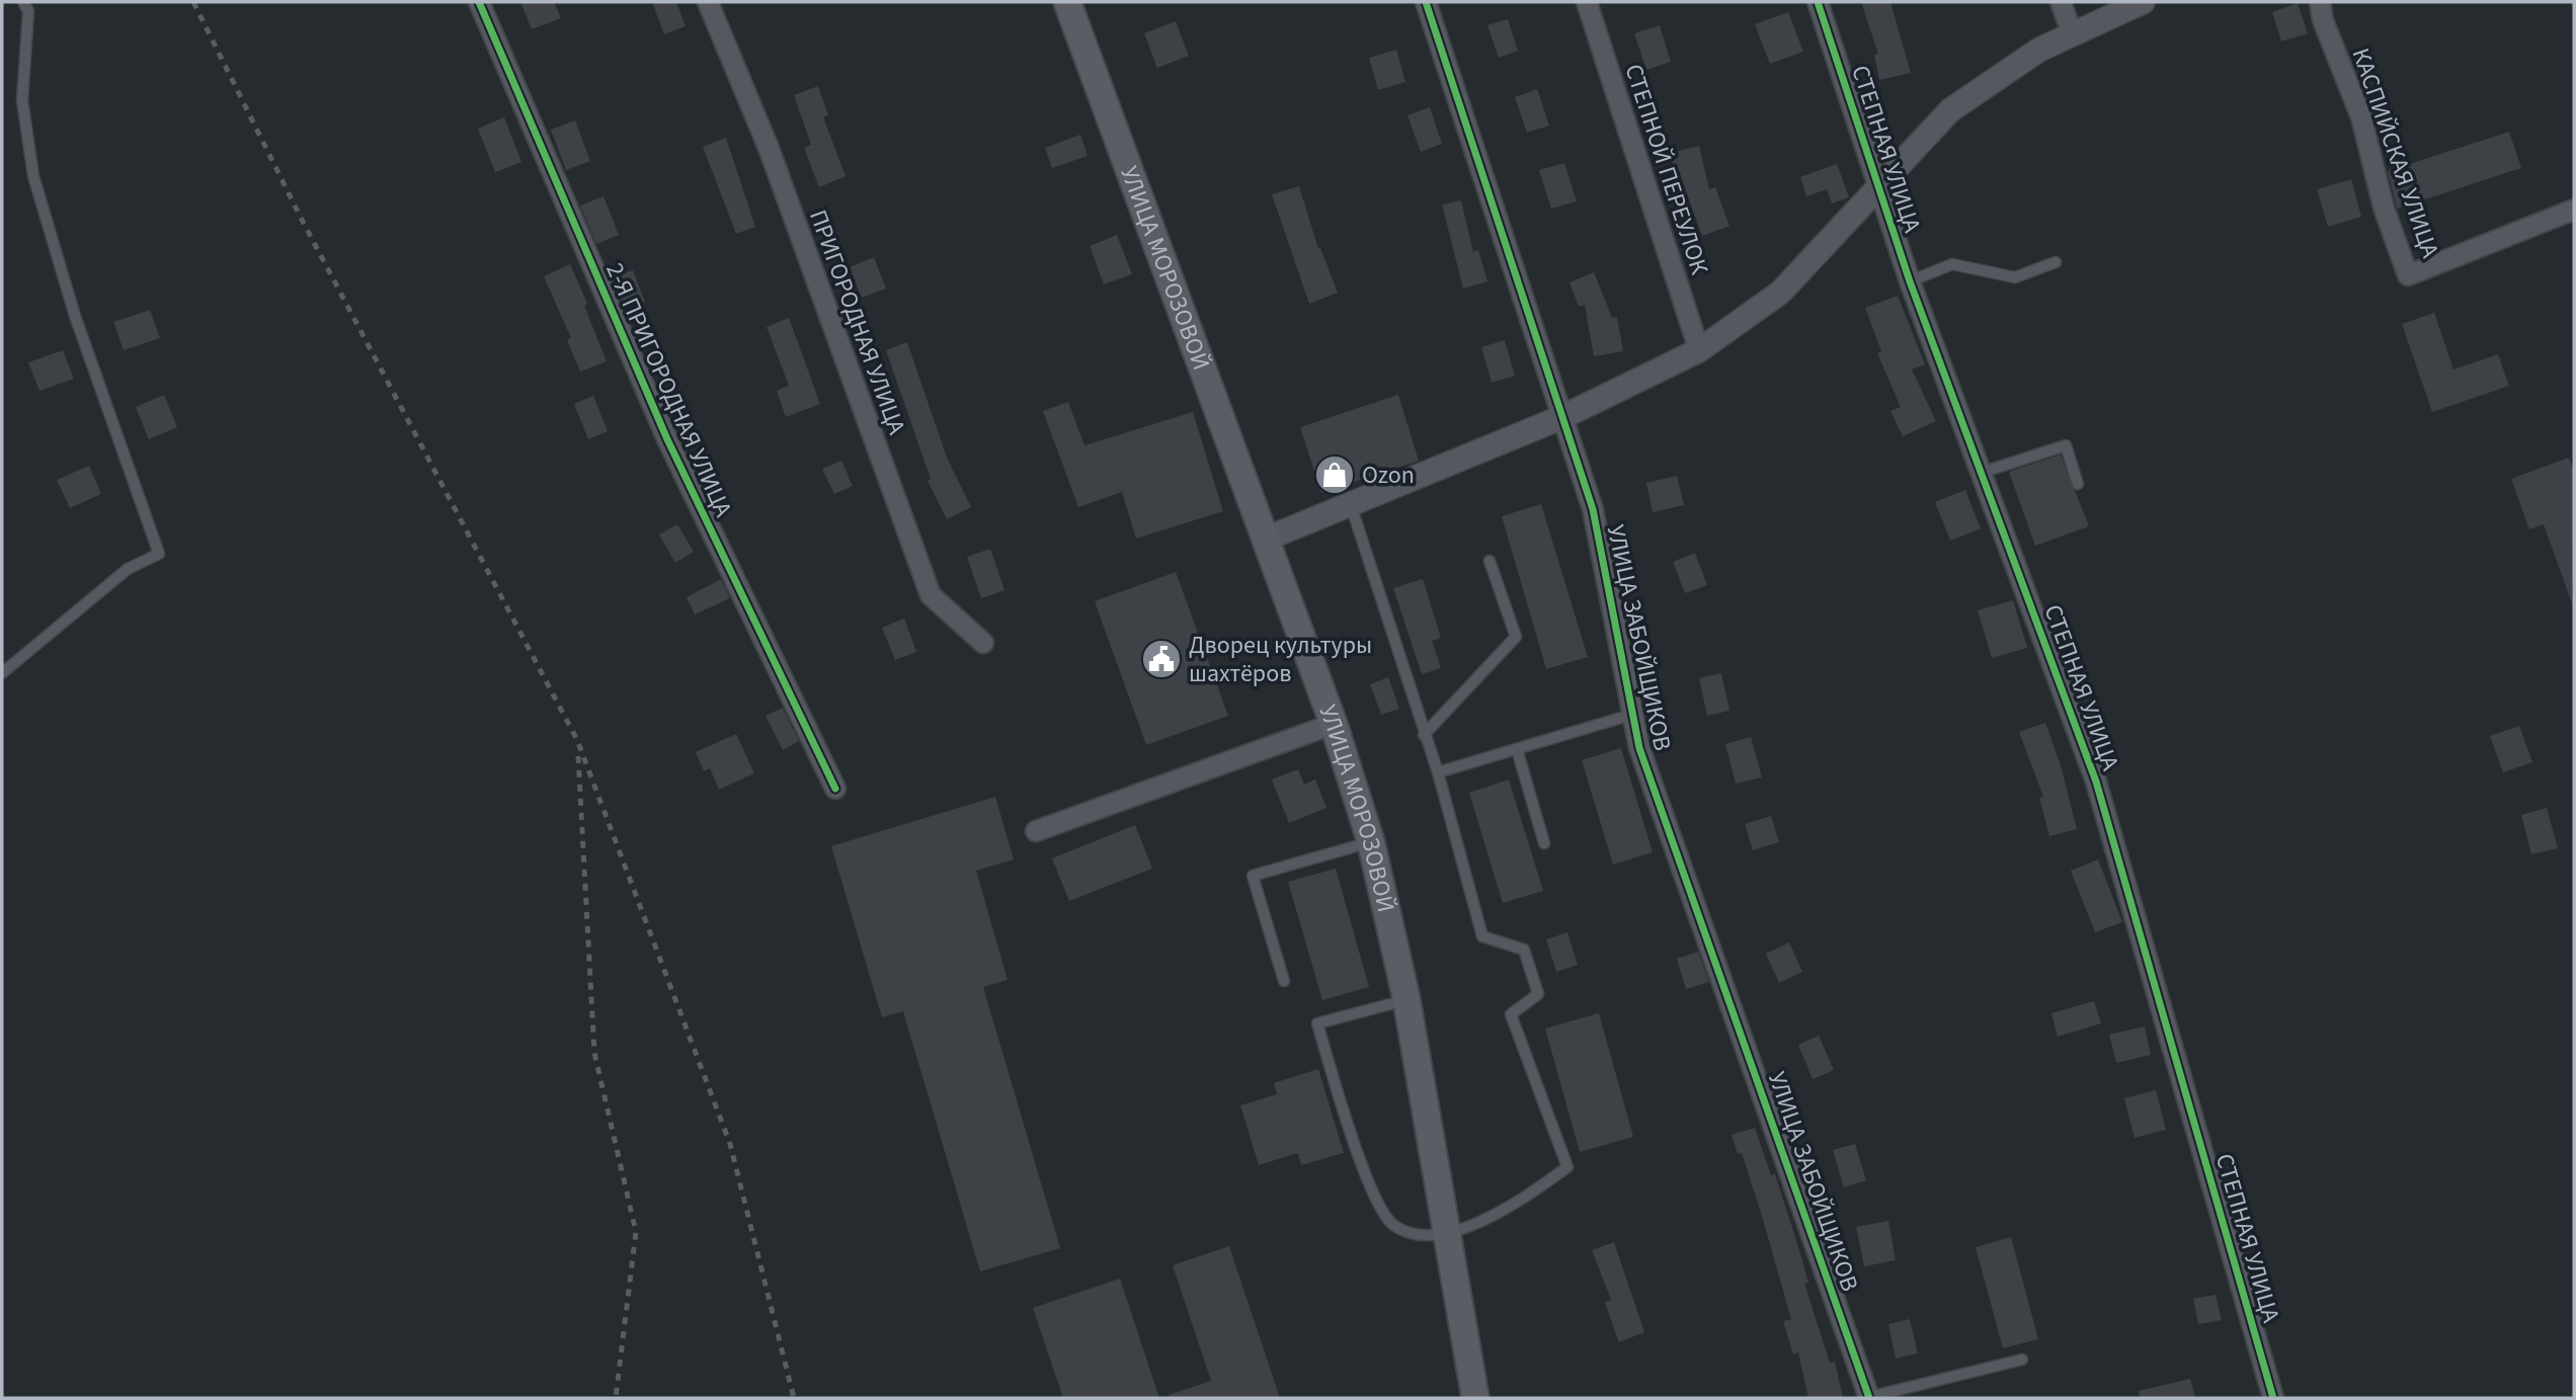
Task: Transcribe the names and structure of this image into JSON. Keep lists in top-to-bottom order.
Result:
{
  "streets": {
    "main road": ["УЛИЦА МОРОЗОВОЙ"],
    "street": [
      "СТЕПНАЯ УЛИЦА",
      "КАСПИЙСКАЯ УЛИЦА",
      "СТЕПНОЙ ПЕРЕУЛОК",
      "ПРИГОРОДНАЯ УЛИЦА",
      "2-Я ПРИГОРОДНАЯ УЛИЦА",
      "УЛИЦА ЗАБОЙЩИКОВ"
    ]
  },
  "places": {
    "shop": ["Ozon"],
    "public building": ["Дворец культуры шахтёров"]
  }
}
